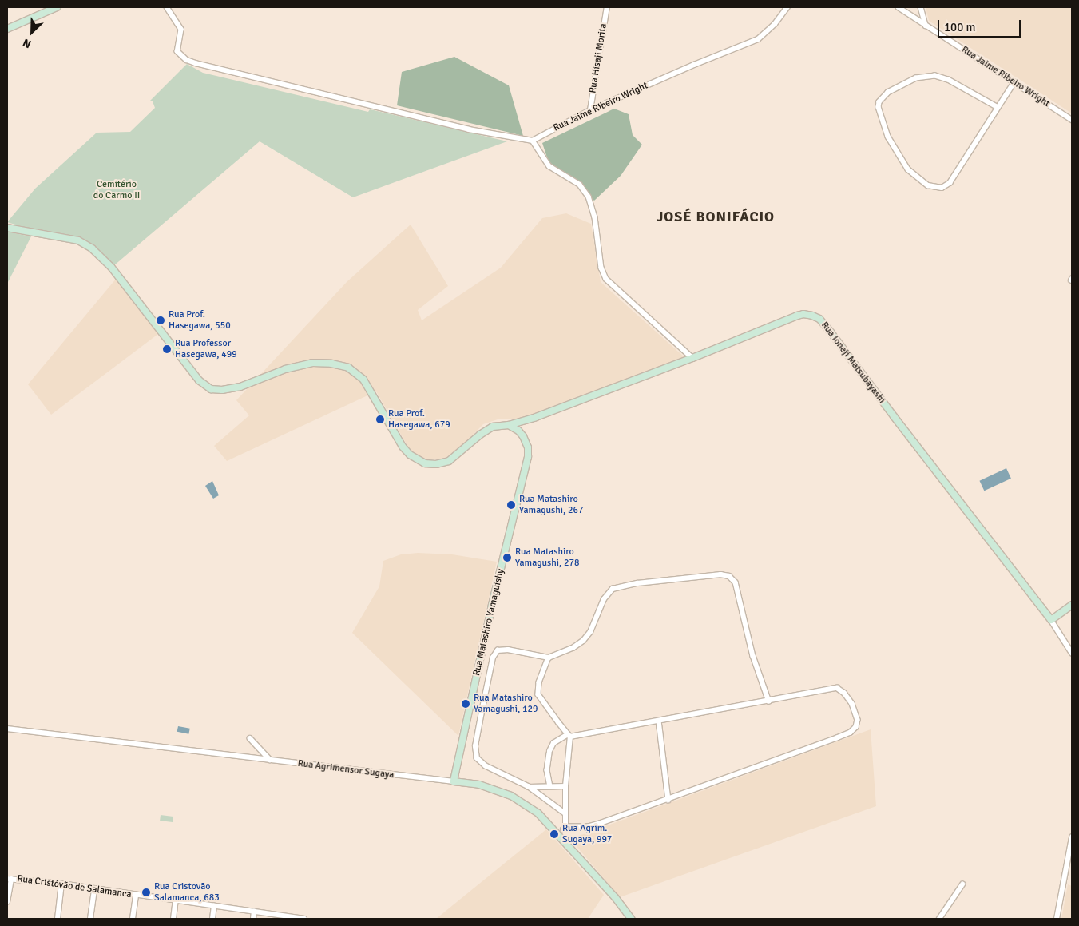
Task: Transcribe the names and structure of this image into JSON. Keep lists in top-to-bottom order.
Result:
{
  "streets": {
    "main road": ["Rua Ioneji Matsubayashi", "Rua Matashiro Yamaguishy", "Rua Agrimensor Sugaya"],
    "street": ["Rua Hisaji Morita", "Rua Jaime Ribeiro Wright", "Rua Cristóvão de Salamanca"]
  },
  "crossings": [
    ["Rua Hisaji Morita", "Rua Jaime Ribeiro Wright"],
    ["Rua Ioneji Matsubayashi", "Rua Matashiro Yamaguishy"],
    ["Rua Matashiro Yamaguishy", "Rua Agrimensor Sugaya"]
  ],
  "districts": ["JOSÉ BONIFÁCIO"],
  "parks": ["Cemitério do Carmo II"],
  "places": [
    "Rua Prof. Hasegawa, 550",
    "Rua Professor Hasegawa, 499",
    "Rua Prof. Hasegawa, 679",
    "Rua Matashiro Yamagushi, 267",
    "Rua Matashiro Yamagushi, 278",
    "Rua Matashiro Yamagushi, 129",
    "Rua Agrim. Sugaya, 997",
    "Rua Cristovão Salamanca, 683"
  ],
  "scale_bar": "100 m",
  "north": "bottom left"
}
